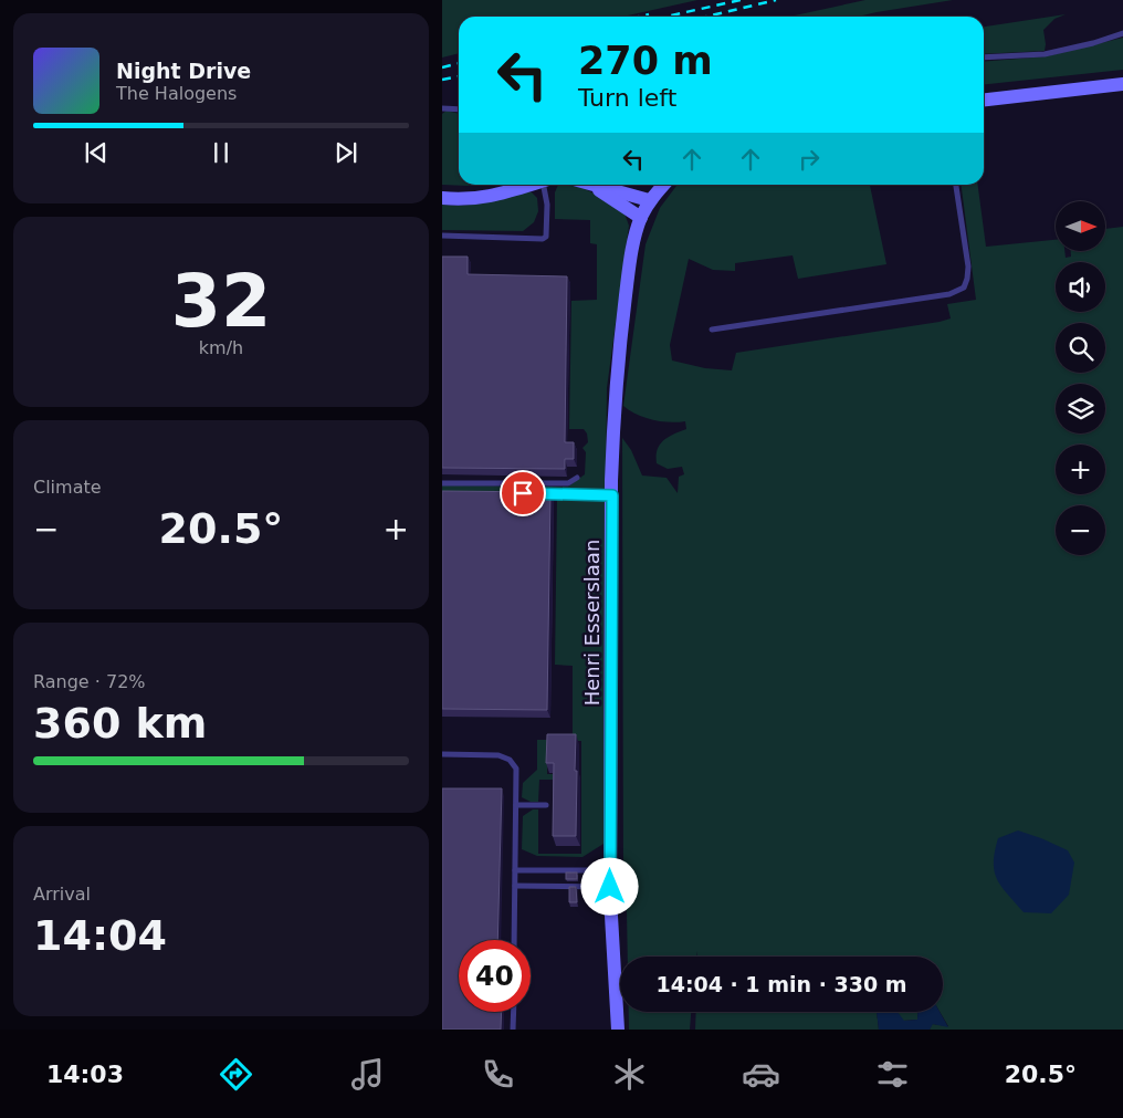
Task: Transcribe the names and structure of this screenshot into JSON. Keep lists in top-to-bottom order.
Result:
{
  "streets": {
    "street": ["Henri Esserslaan"]
  },
  "north": "right",
  "page": {
    "turn": ["270 m", "Turn left"],
    "song": ["Night Drive", "The Halogens"],
    "map_buttons": ["+", "−"],
    "tile": [
      ["32", "km/h"],
      "Climate",
      ["Range · 72%", "360 km"],
      ["Arrival", "14:04"]
    ],
    "heat": ["−", "20.5°", "+"],
    "limit": "40",
    "trip": "14:04 · 1 min · 330 m",
    "tabs": ["14:03", "20.5°"]
  }
}
